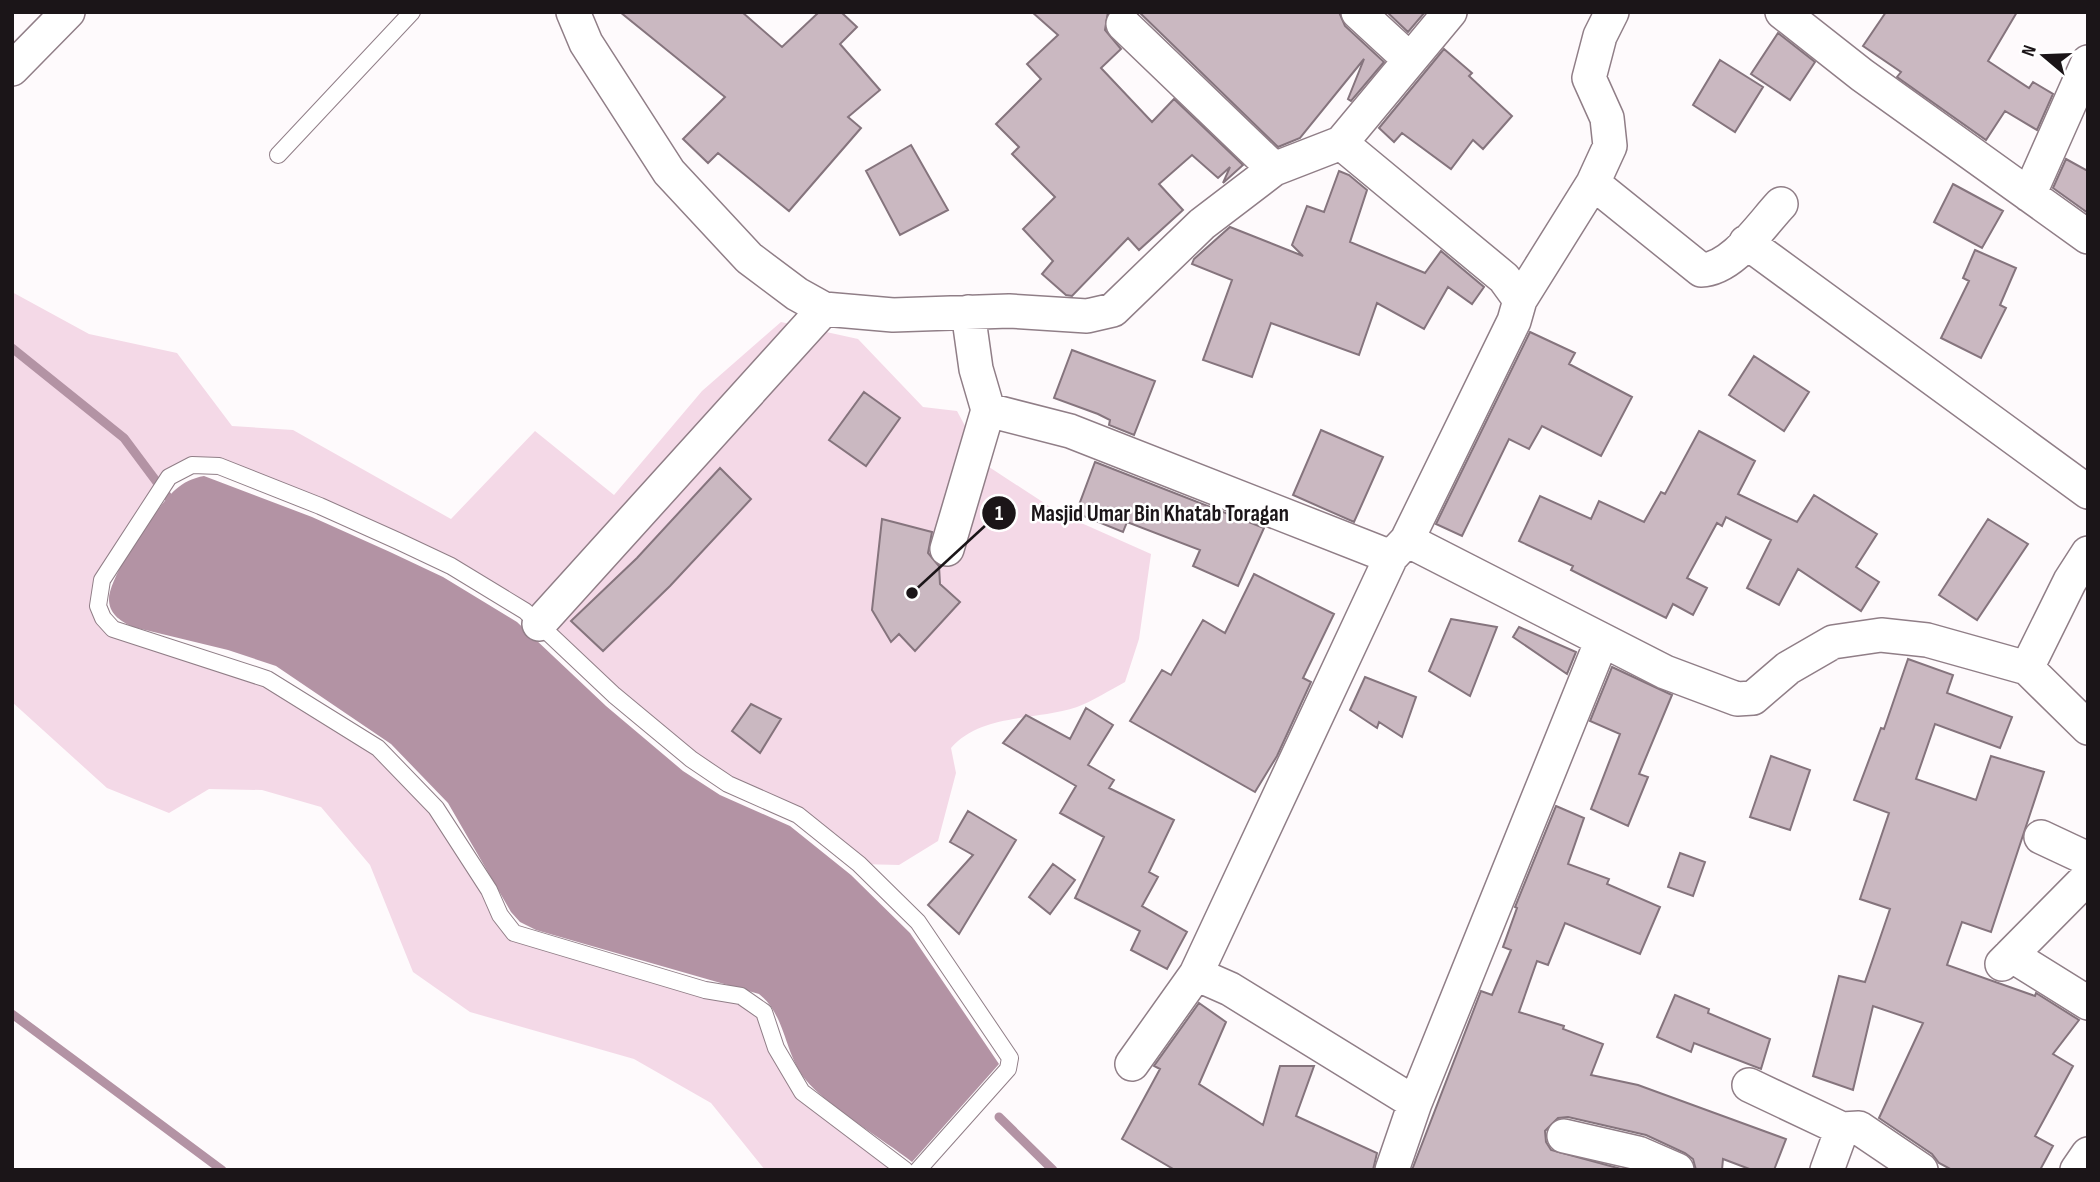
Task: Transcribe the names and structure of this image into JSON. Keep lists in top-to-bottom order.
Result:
{
  "places": ["Masjid Umar Bin Khatab Toragan"],
  "north": "left"
}
